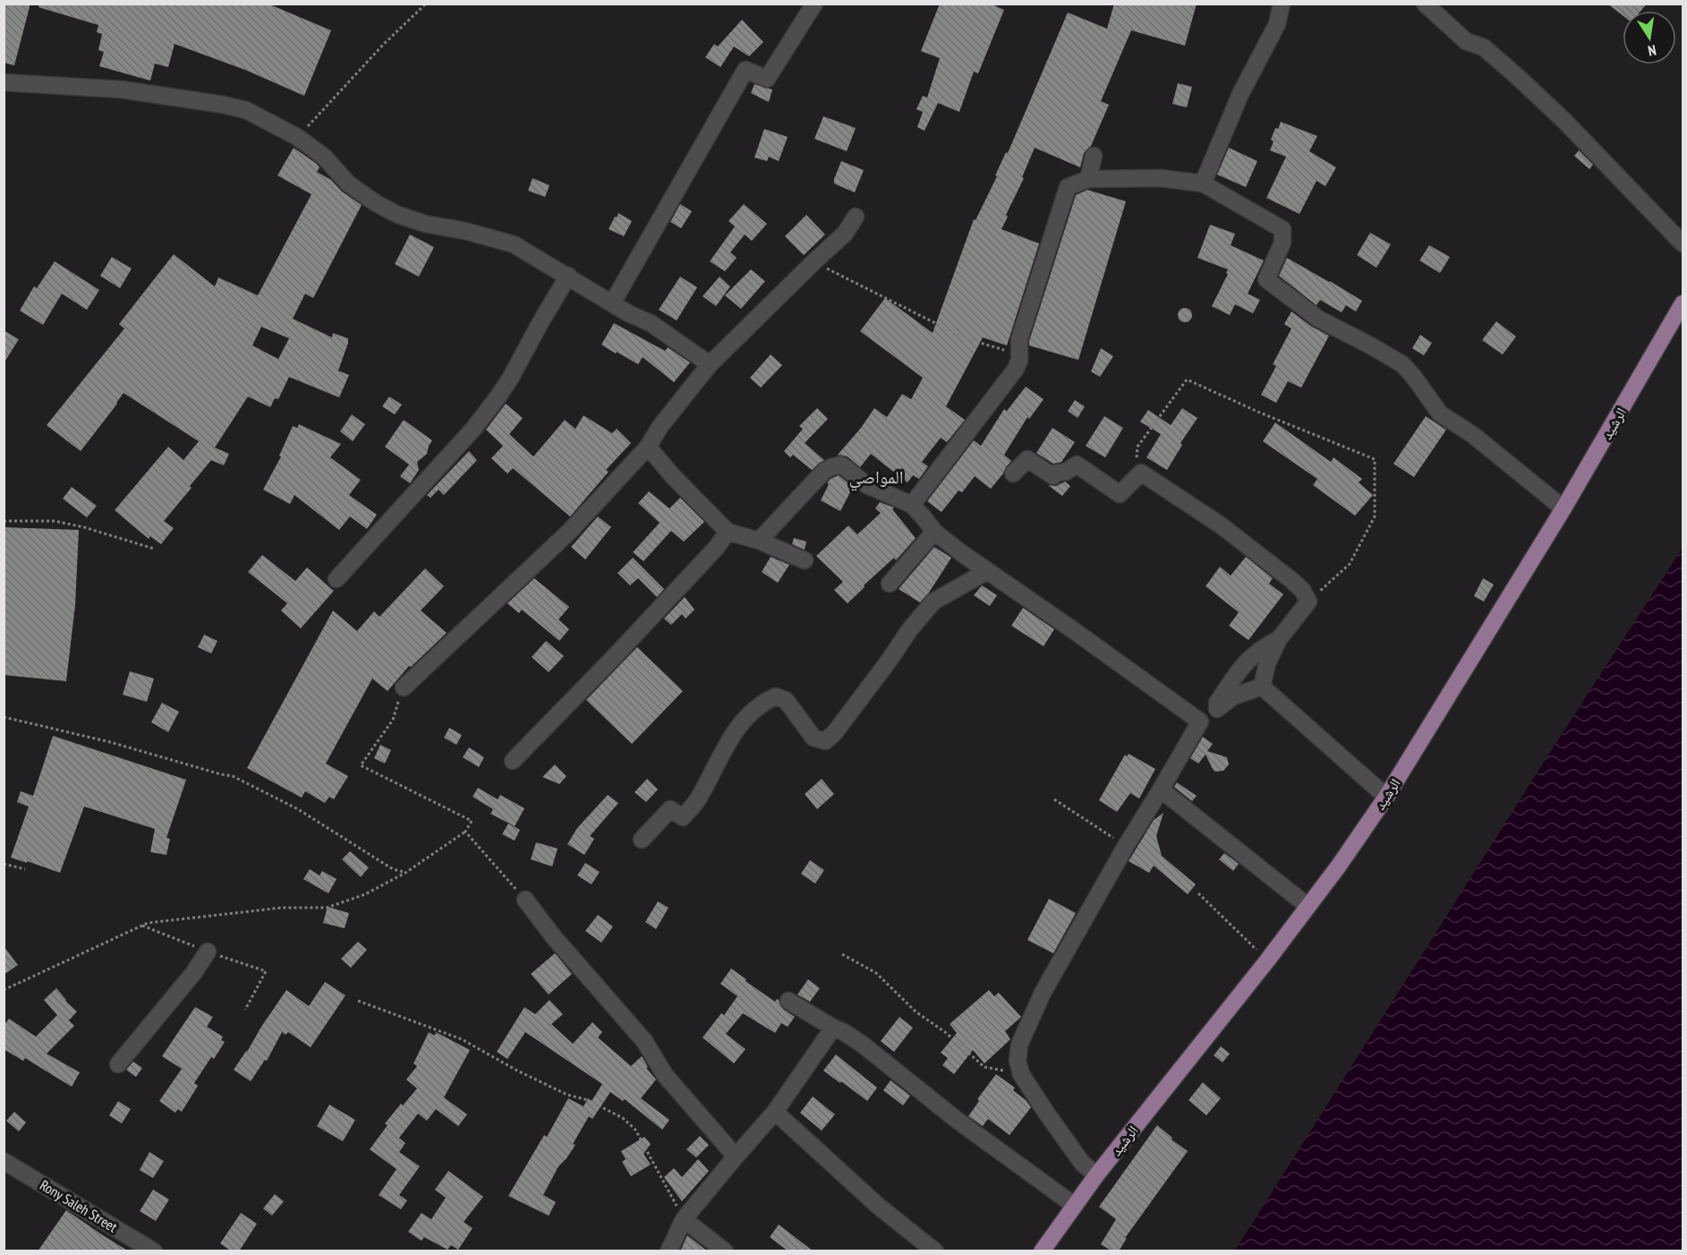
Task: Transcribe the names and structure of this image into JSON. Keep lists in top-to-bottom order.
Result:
{
  "streets": {
    "main road": ["الرشيد"],
    "street": ["Rony Saleh Street"]
  },
  "districts": ["المواصي"],
  "north": "bottom"
}
